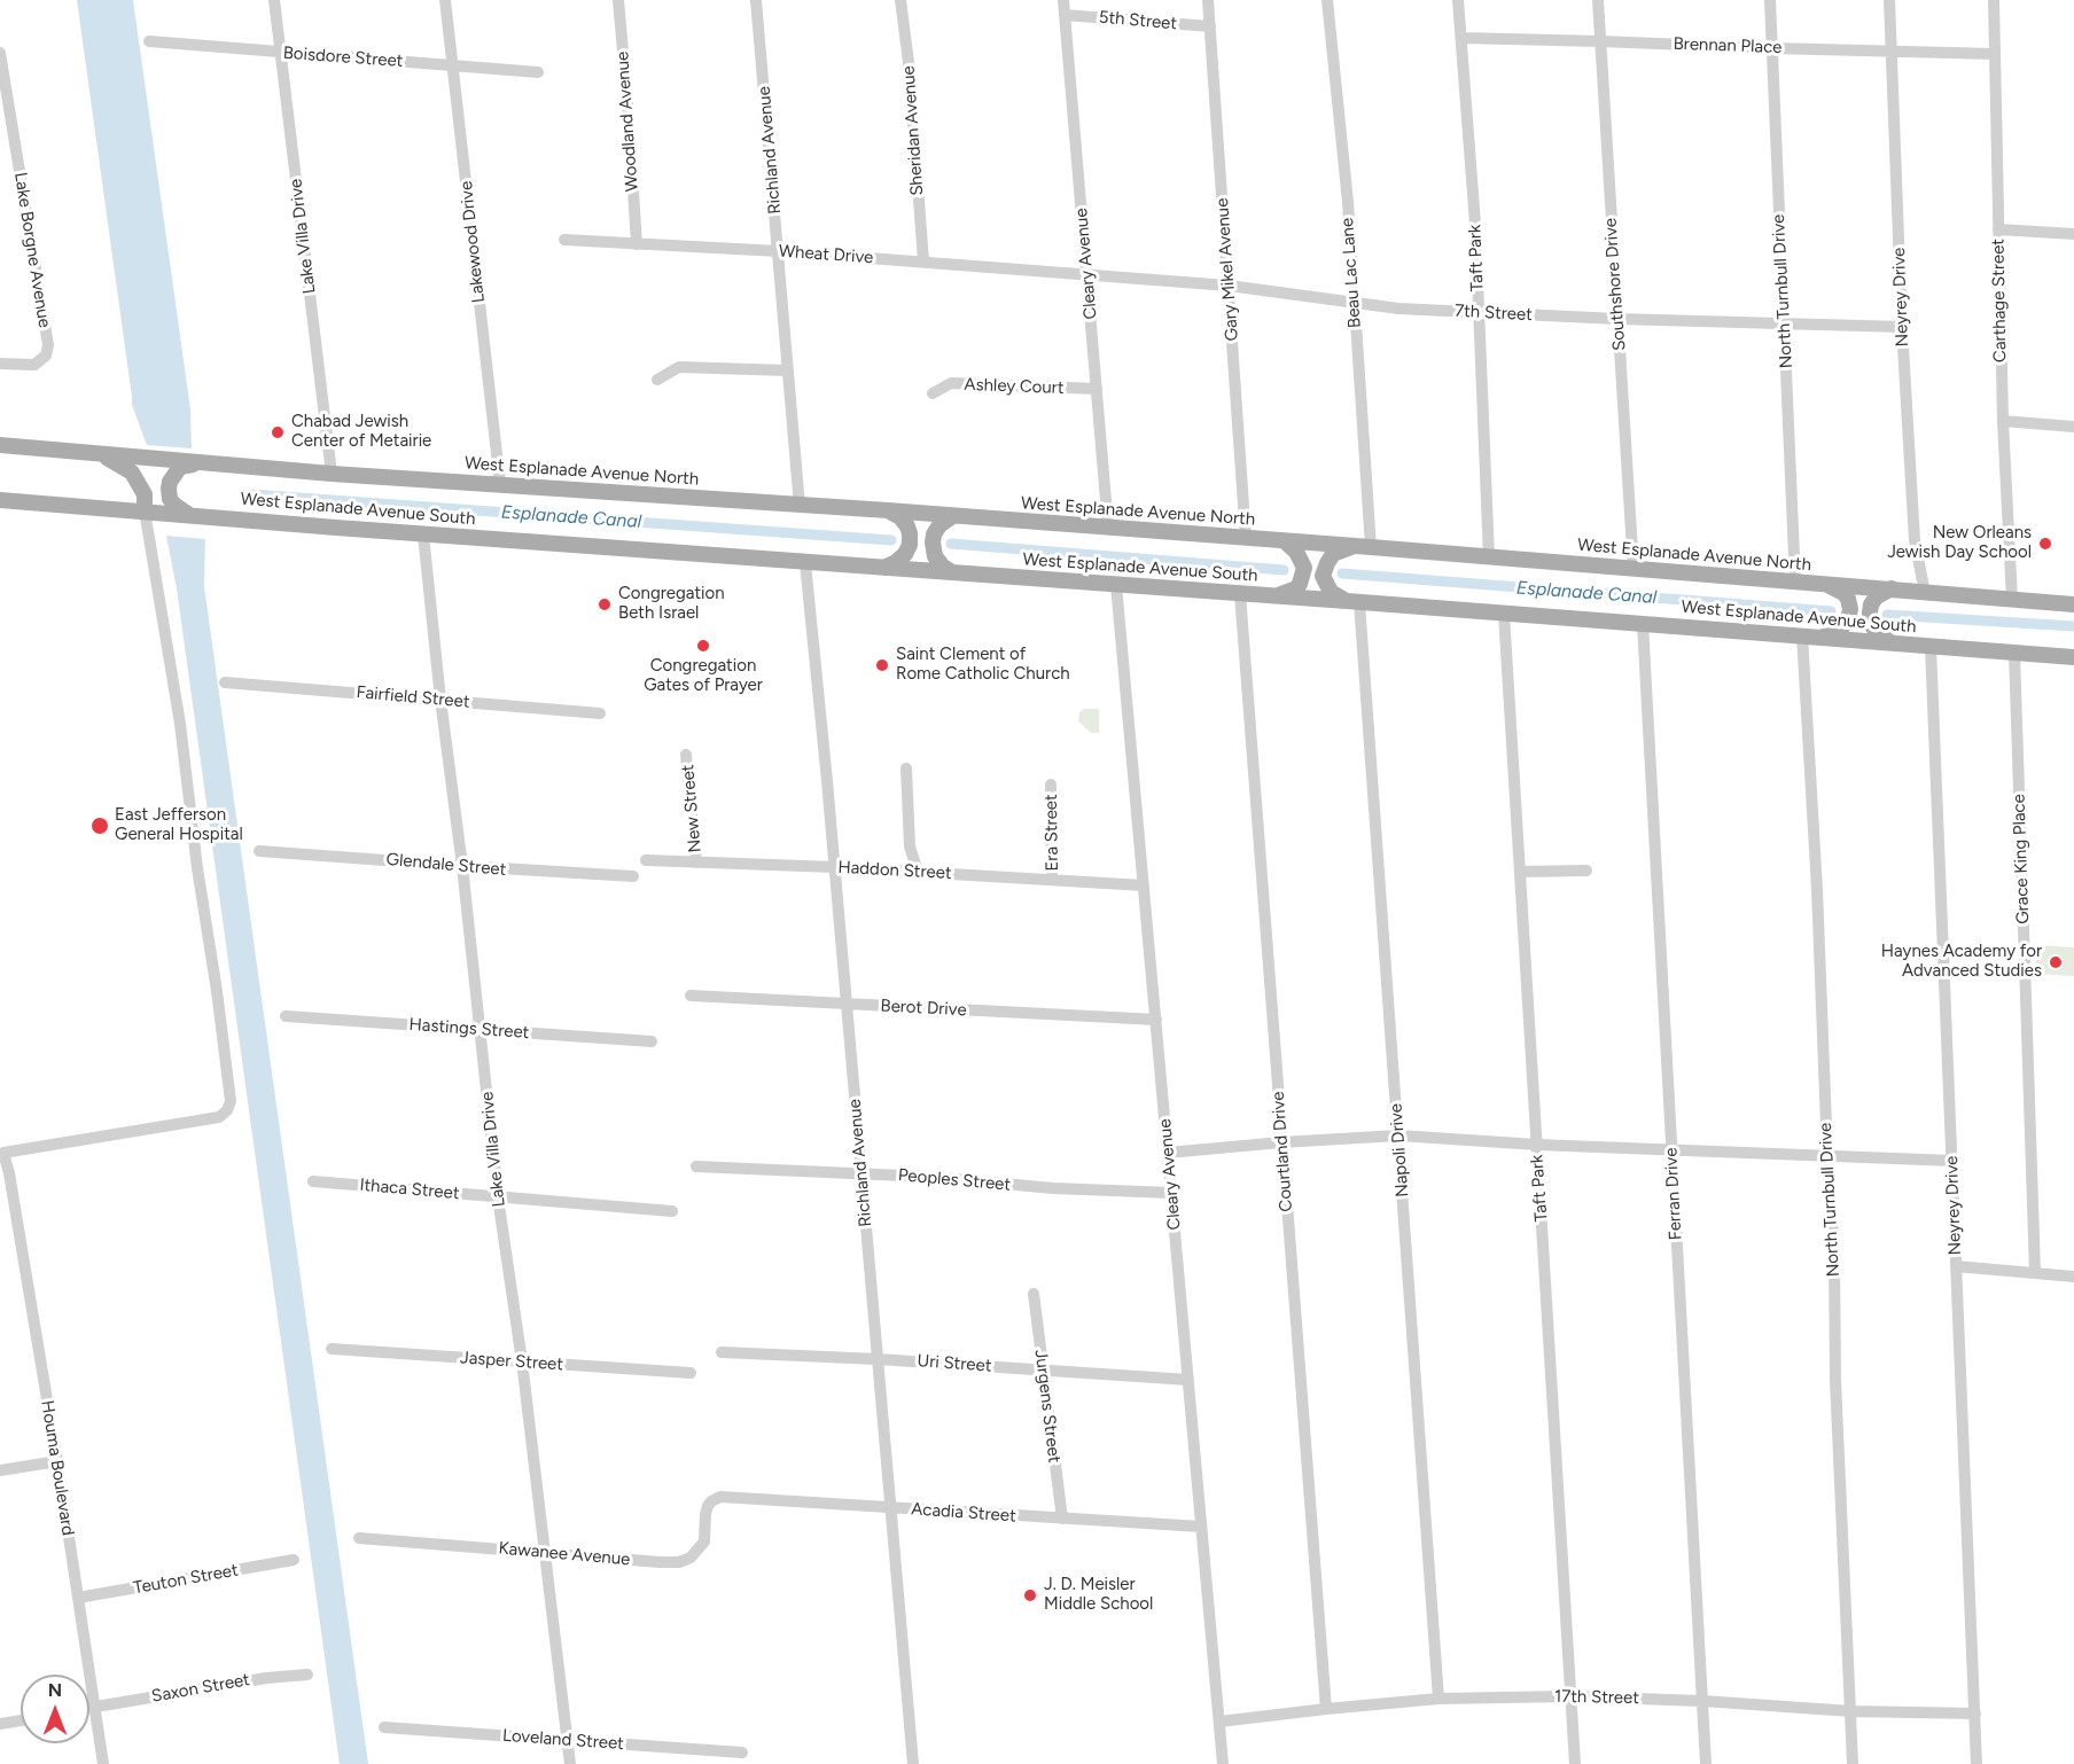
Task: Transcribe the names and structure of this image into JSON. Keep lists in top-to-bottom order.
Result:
{
  "streets": {
    "main road": ["West Esplanade Avenue North", "West Esplanade Avenue South"],
    "street": [
      "5th Street",
      "Brennan Place",
      "Boisdore Street",
      "Woodland Avenue",
      "Sheridan Avenue",
      "Richland Avenue",
      "Lake Villa Drive",
      "Lakewood Drive",
      "Lake Borgne Avenue",
      "Wheat Drive",
      "Taft Park",
      "Cleary Avenue",
      "Gary Mikel Avenue",
      "Beau Lac Lane",
      "Southshore Drive",
      "North Turnbull Drive",
      "Neyrey Drive",
      "Carthage Street",
      "7th Street",
      "Ashley Court",
      "Fairfield Street",
      "New Street",
      "Era Street",
      "Grace King Place",
      "Glendale Street",
      "Haddon Street",
      "Berot Drive",
      "Hastings Street",
      "Napoli Drive",
      "Courtland Drive",
      "Peoples Street",
      "Ithaca Street",
      "Ferran Drive",
      "Jasper Street",
      "Uri Street",
      "Jurgens Street",
      "Houma Boulevard",
      "Acadia Street",
      "Kawanee Avenue",
      "Teuton Street",
      "Saxon Street",
      "17th Street",
      "Loveland Street"
    ]
  },
  "crossings": [
    ["5th Street", "Cleary Avenue"],
    ["5th Street", "Gary Mikel Avenue"],
    ["Brennan Place", "Taft Park"],
    ["Brennan Place", "Southshore Drive"],
    ["Brennan Place", "North Turnbull Drive"],
    ["Brennan Place", "Neyrey Drive"],
    ["Brennan Place", "Carthage Street"],
    ["Boisdore Street", "Lake Villa Drive"],
    ["Boisdore Street", "Lakewood Drive"],
    ["Woodland Avenue", "Wheat Drive"],
    ["Sheridan Avenue", "Wheat Drive"],
    ["Richland Avenue", "Wheat Drive"],
    ["Richland Avenue", "West Esplanade Avenue North"],
    ["Richland Avenue", "West Esplanade Avenue South"],
    ["Richland Avenue", "Haddon Street"],
    ["Richland Avenue", "Berot Drive"],
    ["Richland Avenue", "Peoples Street"],
    ["Richland Avenue", "Uri Street"],
    ["Richland Avenue", "Acadia Street"],
    ["Lake Villa Drive", "West Esplanade Avenue North"],
    ["Lake Villa Drive", "West Esplanade Avenue South"],
    ["Lake Villa Drive", "Fairfield Street"],
    ["Lake Villa Drive", "Glendale Street"],
    ["Lake Villa Drive", "Hastings Street"],
    ["Lake Villa Drive", "Ithaca Street"],
    ["Lake Villa Drive", "Jasper Street"],
    ["Lake Villa Drive", "Kawanee Avenue"],
    ["Lake Villa Drive", "Loveland Street"],
    ["Lakewood Drive", "West Esplanade Avenue North"],
    ["Wheat Drive", "Cleary Avenue"],
    ["Wheat Drive", "7th Street"],
    ["Taft Park", "7th Street"],
    ["Taft Park", "West Esplanade Avenue North"],
    ["Taft Park", "West Esplanade Avenue South"],
    ["Taft Park", "17th Street"],
    ["Cleary Avenue", "7th Street"],
    ["Cleary Avenue", "Ashley Court"],
    ["Cleary Avenue", "West Esplanade Avenue North"],
    ["Cleary Avenue", "West Esplanade Avenue South"],
    ["Cleary Avenue", "Haddon Street"],
    ["Cleary Avenue", "Berot Drive"],
    ["Cleary Avenue", "Peoples Street"],
    ["Cleary Avenue", "Uri Street"],
    ["Cleary Avenue", "Acadia Street"],
    ["Cleary Avenue", "17th Street"],
    ["Gary Mikel Avenue", "7th Street"],
    ["Gary Mikel Avenue", "West Esplanade Avenue North"],
    ["Beau Lac Lane", "7th Street"],
    ["Beau Lac Lane", "West Esplanade Avenue North"],
    ["Southshore Drive", "7th Street"],
    ["Southshore Drive", "West Esplanade Avenue North"],
    ["North Turnbull Drive", "7th Street"],
    ["North Turnbull Drive", "West Esplanade Avenue North"],
    ["North Turnbull Drive", "West Esplanade Avenue South"],
    ["North Turnbull Drive", "17th Street"],
    ["Neyrey Drive", "7th Street"],
    ["Neyrey Drive", "West Esplanade Avenue North"],
    ["Neyrey Drive", "West Esplanade Avenue South"],
    ["Neyrey Drive", "17th Street"],
    ["Carthage Street", "West Esplanade Avenue North"],
    ["West Esplanade Avenue South", "Grace King Place"],
    ["West Esplanade Avenue South", "Napoli Drive"],
    ["West Esplanade Avenue South", "Courtland Drive"],
    ["West Esplanade Avenue South", "Ferran Drive"],
    ["New Street", "Haddon Street"],
    ["Era Street", "Haddon Street"],
    ["Napoli Drive", "17th Street"],
    ["Courtland Drive", "17th Street"],
    ["Ferran Drive", "17th Street"],
    ["Uri Street", "Jurgens Street"],
    ["Jurgens Street", "Acadia Street"],
    ["Houma Boulevard", "Teuton Street"],
    ["Houma Boulevard", "Saxon Street"],
    ["Acadia Street", "Kawanee Avenue"]
  ],
  "water": ["Esplanade Canal"],
  "places": [
    "Chabad Jewish Center of Metairie",
    "New Orleans Jewish Day School",
    "Congregation Beth Israel",
    "Congregation Gates of Prayer",
    "Saint Clement of Rome Catholic Church",
    "East Jefferson General Hospital",
    "Haynes Academy for Advanced Studies",
    "J. D. Meisler Middle School"
  ],
  "north": "top"
}
